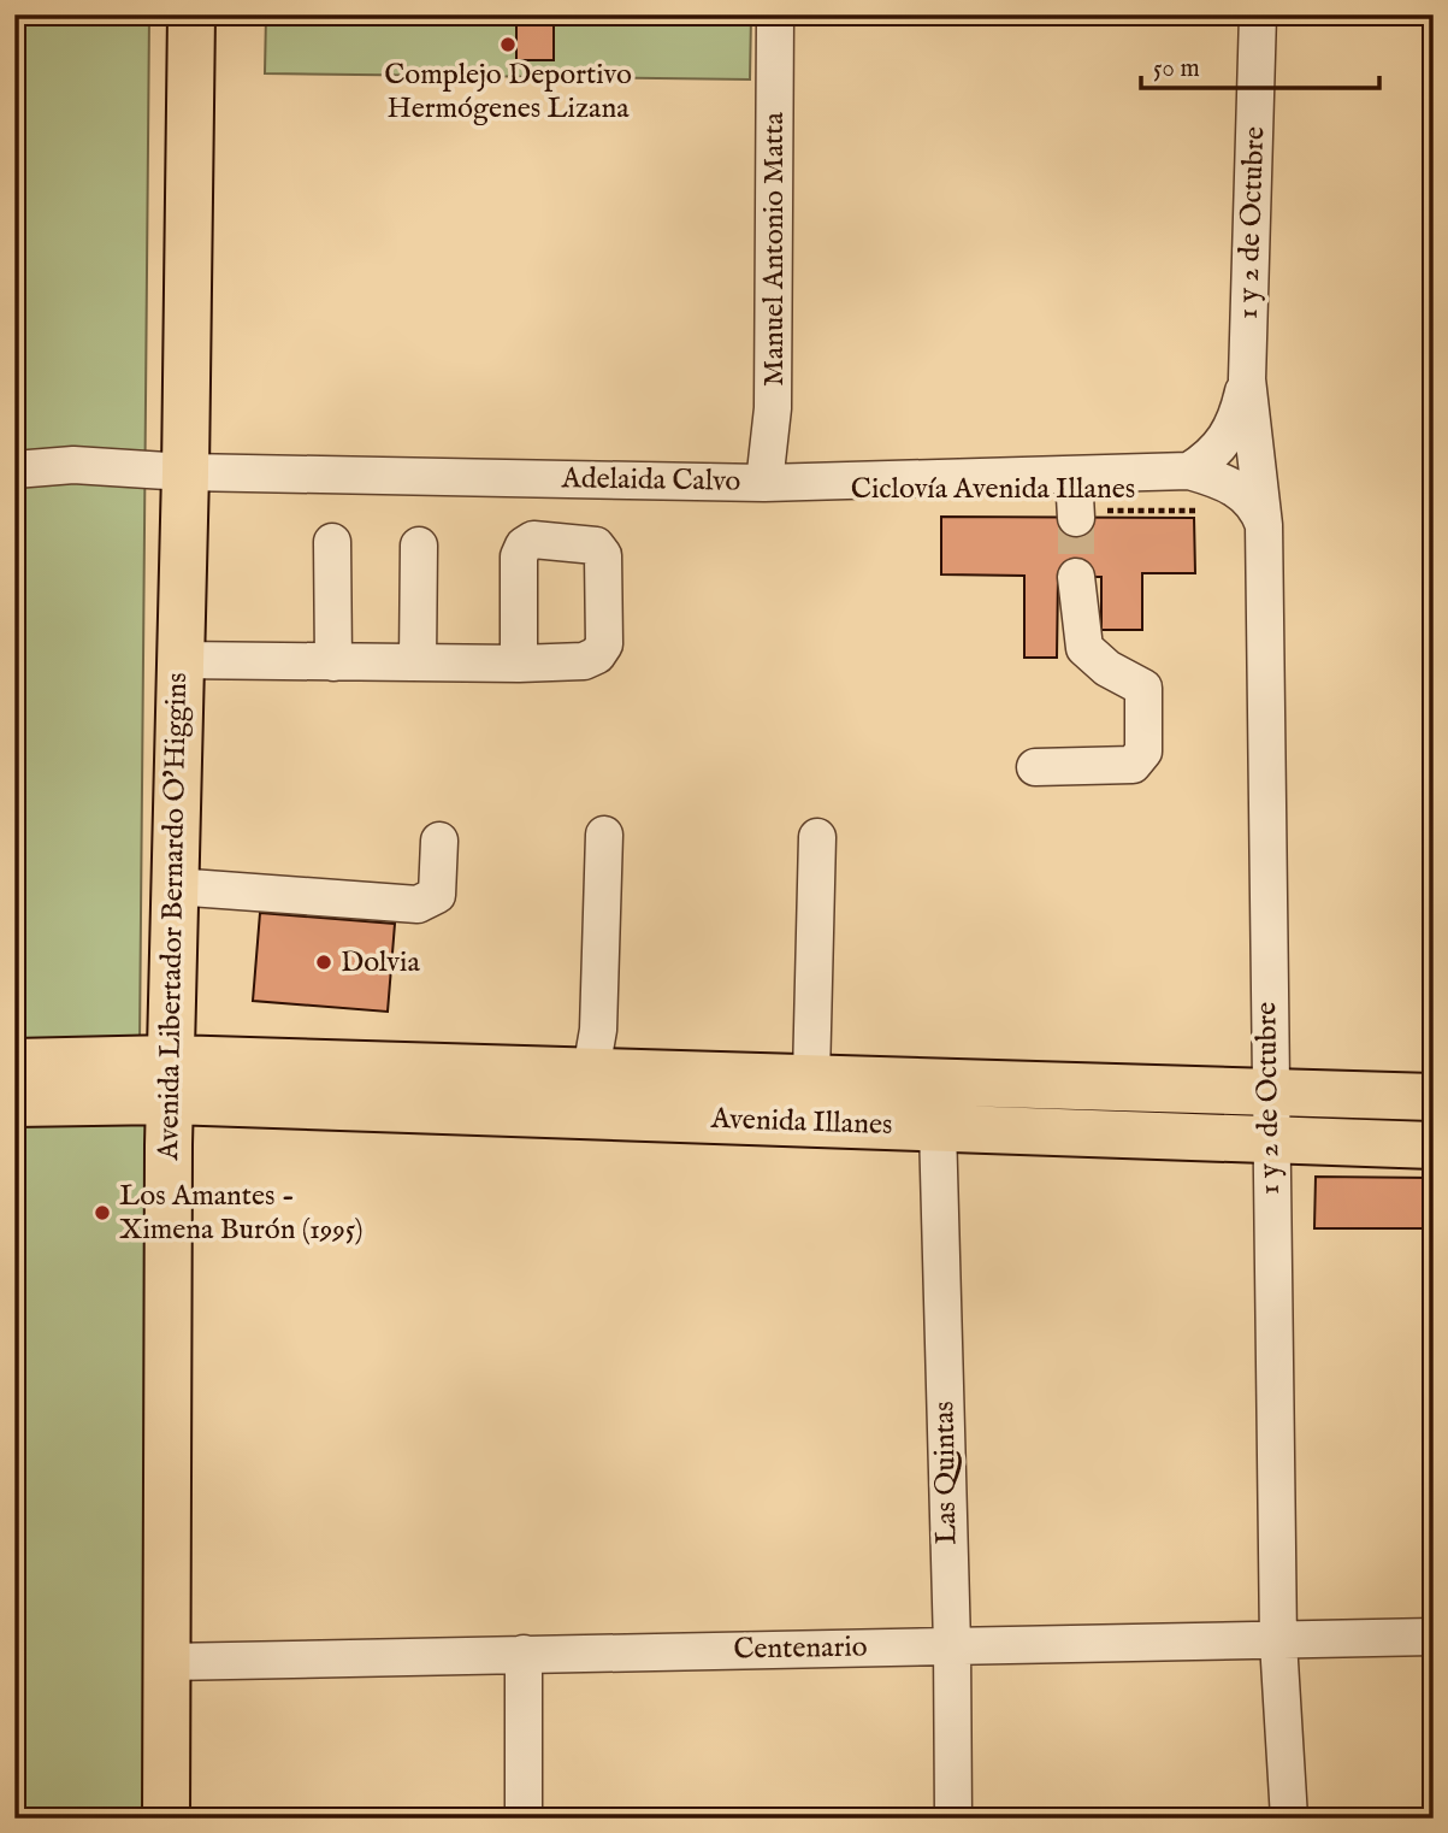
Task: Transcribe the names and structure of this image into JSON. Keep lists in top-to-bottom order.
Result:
{
  "streets": {
    "main road": ["Avenida Libertador Bernardo O'Higgins", "Avenida Illanes"],
    "street": [
      "1 y 2 de Octubre",
      "Manuel Antonio Matta",
      "Adelaida Calvo",
      "Las Quintas",
      "Centenario"
    ],
    "path": ["Ciclovía Avenida Illanes"]
  },
  "crossings": [
    ["1 y 2 de Octubre", "Adelaida Calvo"],
    ["1 y 2 de Octubre", "Avenida Illanes"],
    ["1 y 2 de Octubre", "Centenario"],
    ["Manuel Antonio Matta", "Adelaida Calvo"],
    ["Adelaida Calvo", "Avenida Libertador Bernardo O'Higgins"],
    ["Avenida Libertador Bernardo O'Higgins", "Avenida Illanes"],
    ["Avenida Libertador Bernardo O'Higgins", "Centenario"],
    ["Avenida Illanes", "Las Quintas"],
    ["Las Quintas", "Centenario"]
  ],
  "places": ["Complejo Deportivo Hermógenes Lizana", "Dolvia", "Los Amantes - Ximena Burón (1995)"],
  "scale_bar": "50 m"
}
